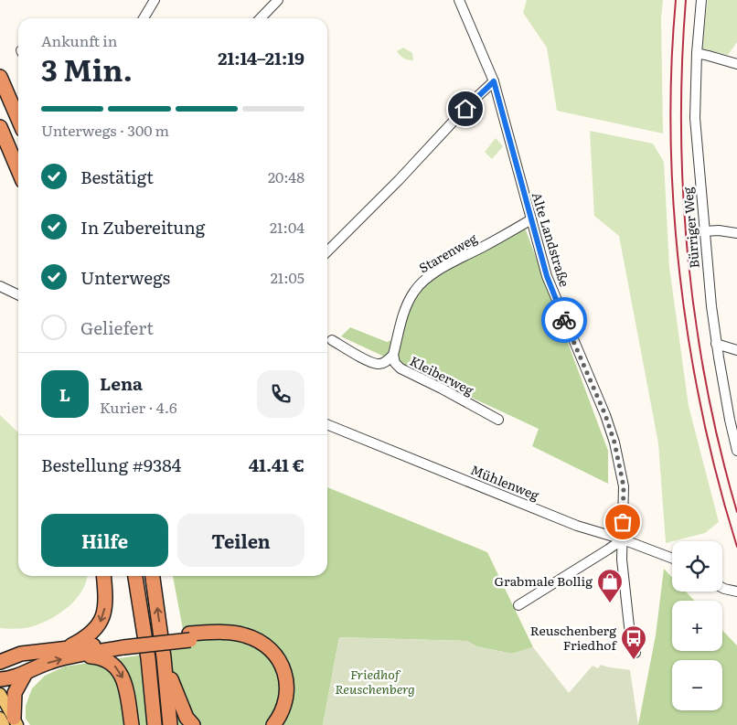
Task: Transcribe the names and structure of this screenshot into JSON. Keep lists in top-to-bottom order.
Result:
{
  "streets": {
    "street": [
      "Bürriger Weg",
      "Alte Landstraße",
      "Starenweg",
      "Kleiberweg",
      "Mühlenweg"
    ]
  },
  "crossings": [
    ["Alte Landstraße", "Starenweg"],
    ["Alte Landstraße", "Mühlenweg"],
    ["Starenweg", "Kleiberweg"]
  ],
  "parks": ["Friedhof Reuschenberg"],
  "places": {
    "shop": ["Grabmale Bollig"],
    "bus stop": ["Reuschenberg Friedhof"]
  },
  "page": {
    "heading": ["3 Min.", "Ankunft in", "21:14–21:19"],
    "panel": [
      "Lena",
      "Kurier · 4.6",
      "Bestellung #9384",
      "41.41 €"
    ],
    "bar": "Unterwegs · 300 m",
    "list": [
      ["Bestätigt", "20:48"],
      ["In Zubereitung", "21:04"],
      ["Unterwegs", "21:05"],
      "Geliefert"
    ],
    "round": "L",
    "buttons": ["Hilfe", "Teilen"],
    "map_buttons": ["+", "−"]
  }
}
